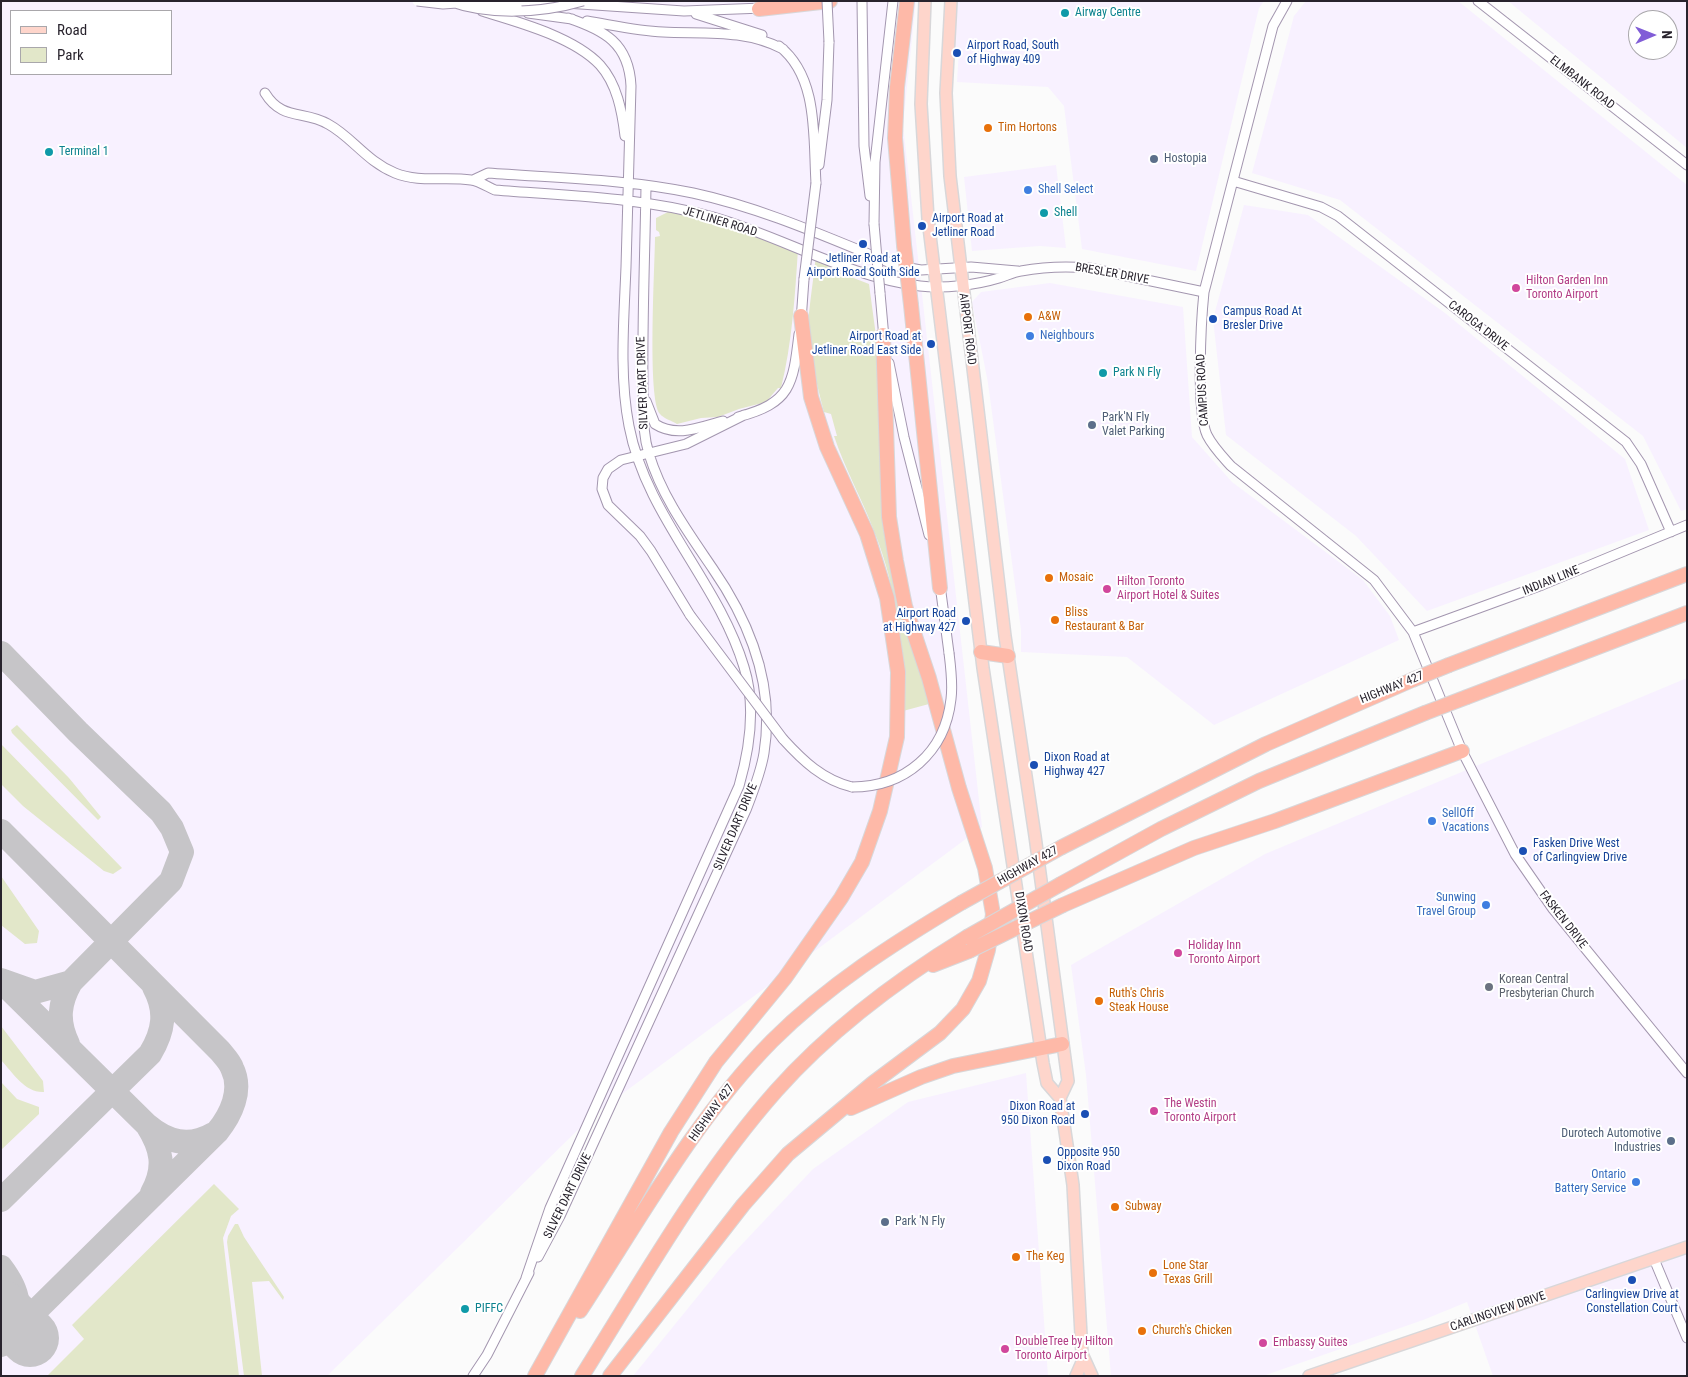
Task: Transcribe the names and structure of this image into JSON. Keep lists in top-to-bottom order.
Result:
{
  "streets": {
    "highway": ["HIGHWAY 427"],
    "main road": ["AIRPORT ROAD", "DIXON ROAD", "CARLINGVIEW DRIVE"],
    "street": [
      "ELMBANK ROAD",
      "JETLINER ROAD",
      "BRESLER DRIVE",
      "CAROGA DRIVE",
      "SILVER DART DRIVE",
      "CAMPUS ROAD",
      "INDIAN LINE",
      "FASKEN DRIVE"
    ]
  },
  "crossings": [
    ["JETLINER ROAD", "BRESLER DRIVE"],
    ["JETLINER ROAD", "AIRPORT ROAD"],
    ["JETLINER ROAD", "SILVER DART DRIVE"],
    ["BRESLER DRIVE", "AIRPORT ROAD"],
    ["BRESLER DRIVE", "CAMPUS ROAD"],
    ["CAROGA DRIVE", "CAMPUS ROAD"],
    ["CAROGA DRIVE", "INDIAN LINE"],
    ["AIRPORT ROAD", "DIXON ROAD"],
    ["CAMPUS ROAD", "INDIAN LINE"],
    ["CAMPUS ROAD", "FASKEN DRIVE"]
  ],
  "places": [
    "Airway Centre",
    "Airport Road, South of Highway 409",
    "Tim Hortons",
    "Terminal 1",
    "Hostopia",
    "Shell Select",
    "Shell",
    "Airport Road at Jetliner Road",
    "Jetliner Road at Airport Road South Side",
    "Hilton Garden Inn Toronto Airport",
    "A&W",
    "Campus Road At Bresler Drive",
    "Neighbours",
    "Airport Road at Jetliner Road East Side",
    "Park N Fly",
    "Park'N Fly Valet Parking",
    "Mosaic",
    "Hilton Toronto Airport Hotel & Suites",
    "Bliss Restaurant & Bar",
    "Airport Road at Highway 427",
    "Dixon Road at Highway 427",
    "SellOff Vacations",
    "Fasken Drive West of Carlingview Drive",
    "Sunwing Travel Group",
    "Holiday Inn Toronto Airport",
    "Korean Central Presbyterian Church",
    "Ruth's Chris Steak House",
    "The Westin Toronto Airport",
    "Dixon Road at 950 Dixon Road",
    "Durotech Automotive Industries",
    "Opposite 950 Dixon Road",
    "Ontario Battery Service",
    "Subway",
    "Park 'N Fly",
    "The Keg",
    "Lone Star Texas Grill",
    "Carlingview Drive at Constellation Court",
    "PIFFC",
    "Church's Chicken",
    "Embassy Suites",
    "DoubleTree by Hilton Toronto Airport"
  ],
  "legend": ["Road", "Park"],
  "north": "right"
}
